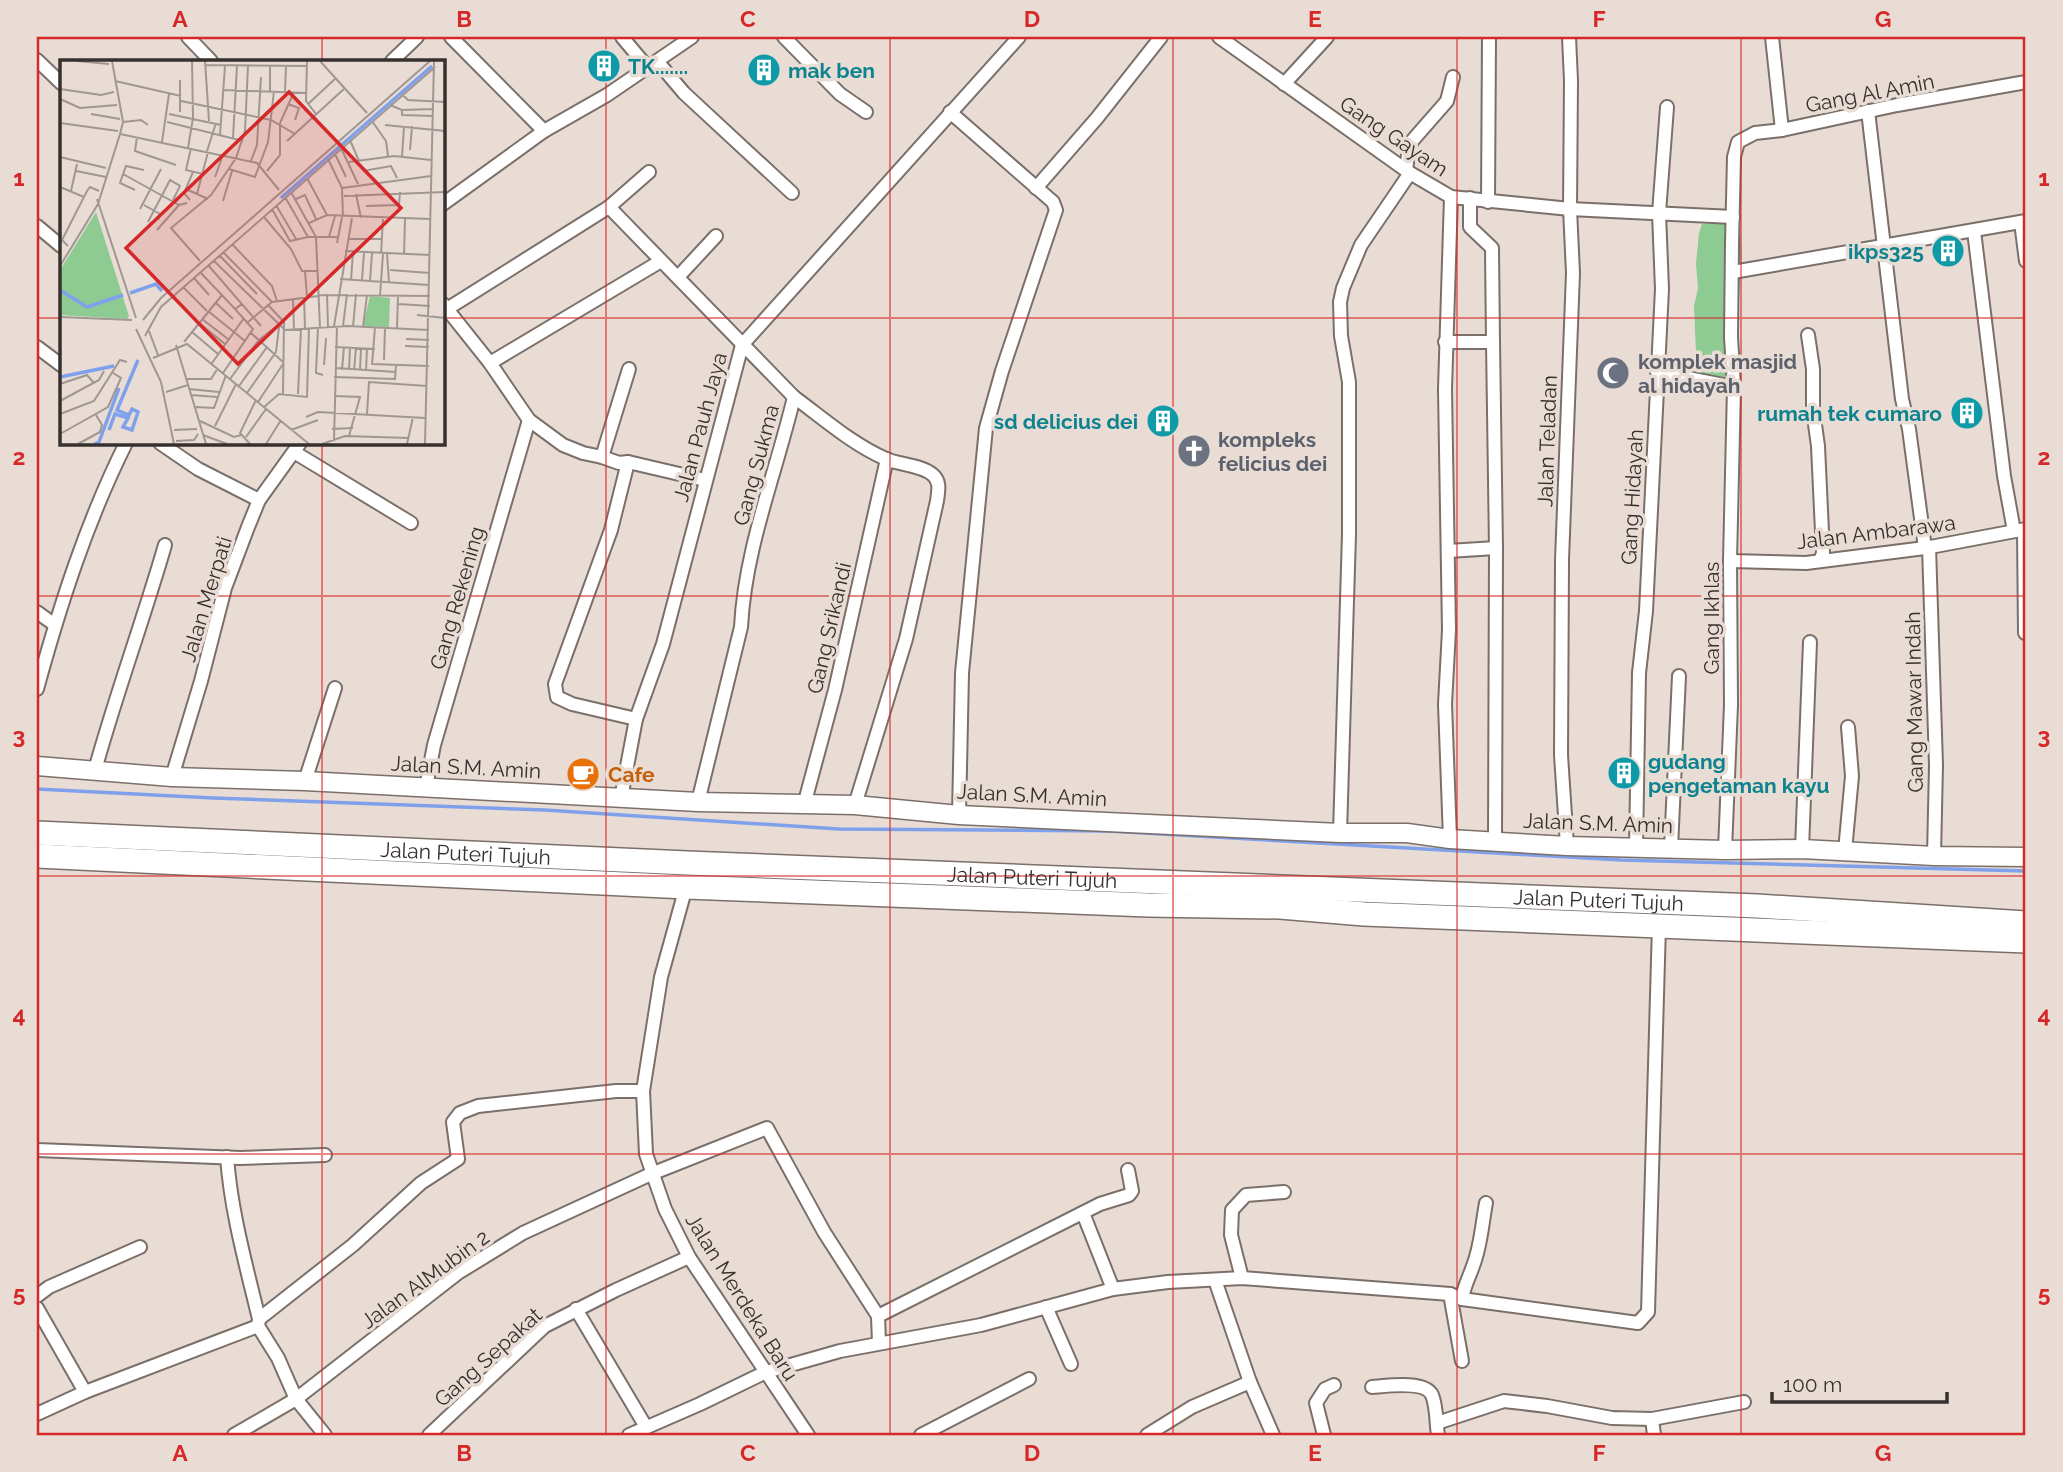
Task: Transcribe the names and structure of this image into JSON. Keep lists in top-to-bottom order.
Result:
{
  "streets": {
    "highway": ["Jalan Puteri Tujuh"],
    "street": [
      "Gang Al Amin",
      "Gang Gayam",
      "Jalan Pauh Jaya",
      "Jalan Teladan",
      "Gang Sukma",
      "Gang Hidayah",
      "Jalan Ambarawa",
      "Gang Rekening",
      "Jalan Merpati",
      "Gang Ikhlas",
      "Gang Srikandi",
      "Gang Mawar Indah",
      "Jalan S.M. Amin",
      "Jalan AlMubin 2",
      "Jalan Merdeka Baru",
      "Gang Sepakat"
    ]
  },
  "crossings": [
    ["Gang Al Amin", "Gang Ikhlas"],
    ["Gang Al Amin", "Gang Mawar Indah"],
    ["Gang Gayam", "Jalan Teladan"],
    ["Gang Gayam", "Gang Hidayah"],
    ["Gang Gayam", "Gang Ikhlas"],
    ["Jalan Pauh Jaya", "Gang Sukma"],
    ["Jalan Pauh Jaya", "Jalan S.M. Amin"],
    ["Jalan Teladan", "Jalan S.M. Amin"],
    ["Gang Sukma", "Jalan S.M. Amin"],
    ["Gang Hidayah", "Jalan S.M. Amin"],
    ["Jalan Ambarawa", "Gang Ikhlas"],
    ["Jalan Ambarawa", "Gang Mawar Indah"],
    ["Gang Rekening", "Jalan S.M. Amin"],
    ["Jalan Merpati", "Jalan S.M. Amin"],
    ["Gang Ikhlas", "Jalan S.M. Amin"],
    ["Gang Srikandi", "Jalan S.M. Amin"],
    ["Gang Mawar Indah", "Jalan S.M. Amin"],
    ["Jalan Puteri Tujuh", "Jalan Merdeka Baru"],
    ["Jalan AlMubin 2", "Jalan Merdeka Baru"],
    ["Jalan Merdeka Baru", "Gang Sepakat"]
  ],
  "places": {
    "building": [
      "TK.......",
      "mak ben",
      "ikps325",
      "rumah tek cumaro",
      "sd delicius dei",
      "gudang pengetaman kayu"
    ],
    "mosque": ["komplek masjid al hidayah"],
    "church": ["kompleks felicius dei"],
    "cafe": ["Cafe"]
  },
  "scale_bar": "100 m",
  "grid": {
    "columns": [
      "A",
      "B",
      "C",
      "D",
      "E",
      "F",
      "G"
    ],
    "rows": [
      "1",
      "2",
      "3",
      "4",
      "5"
    ]
  }
}
